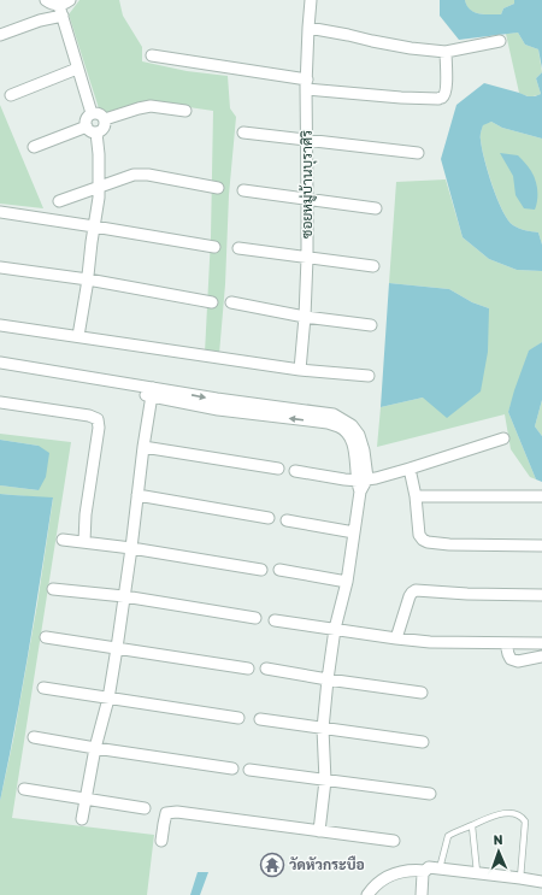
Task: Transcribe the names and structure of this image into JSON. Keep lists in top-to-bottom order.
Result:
{
  "streets": {
    "street": ["ซอยหมู่บ้านบุราศิริ"]
  },
  "places": {
    "temple": ["วัดหัวกระบือ"]
  },
  "north": "top"
}
